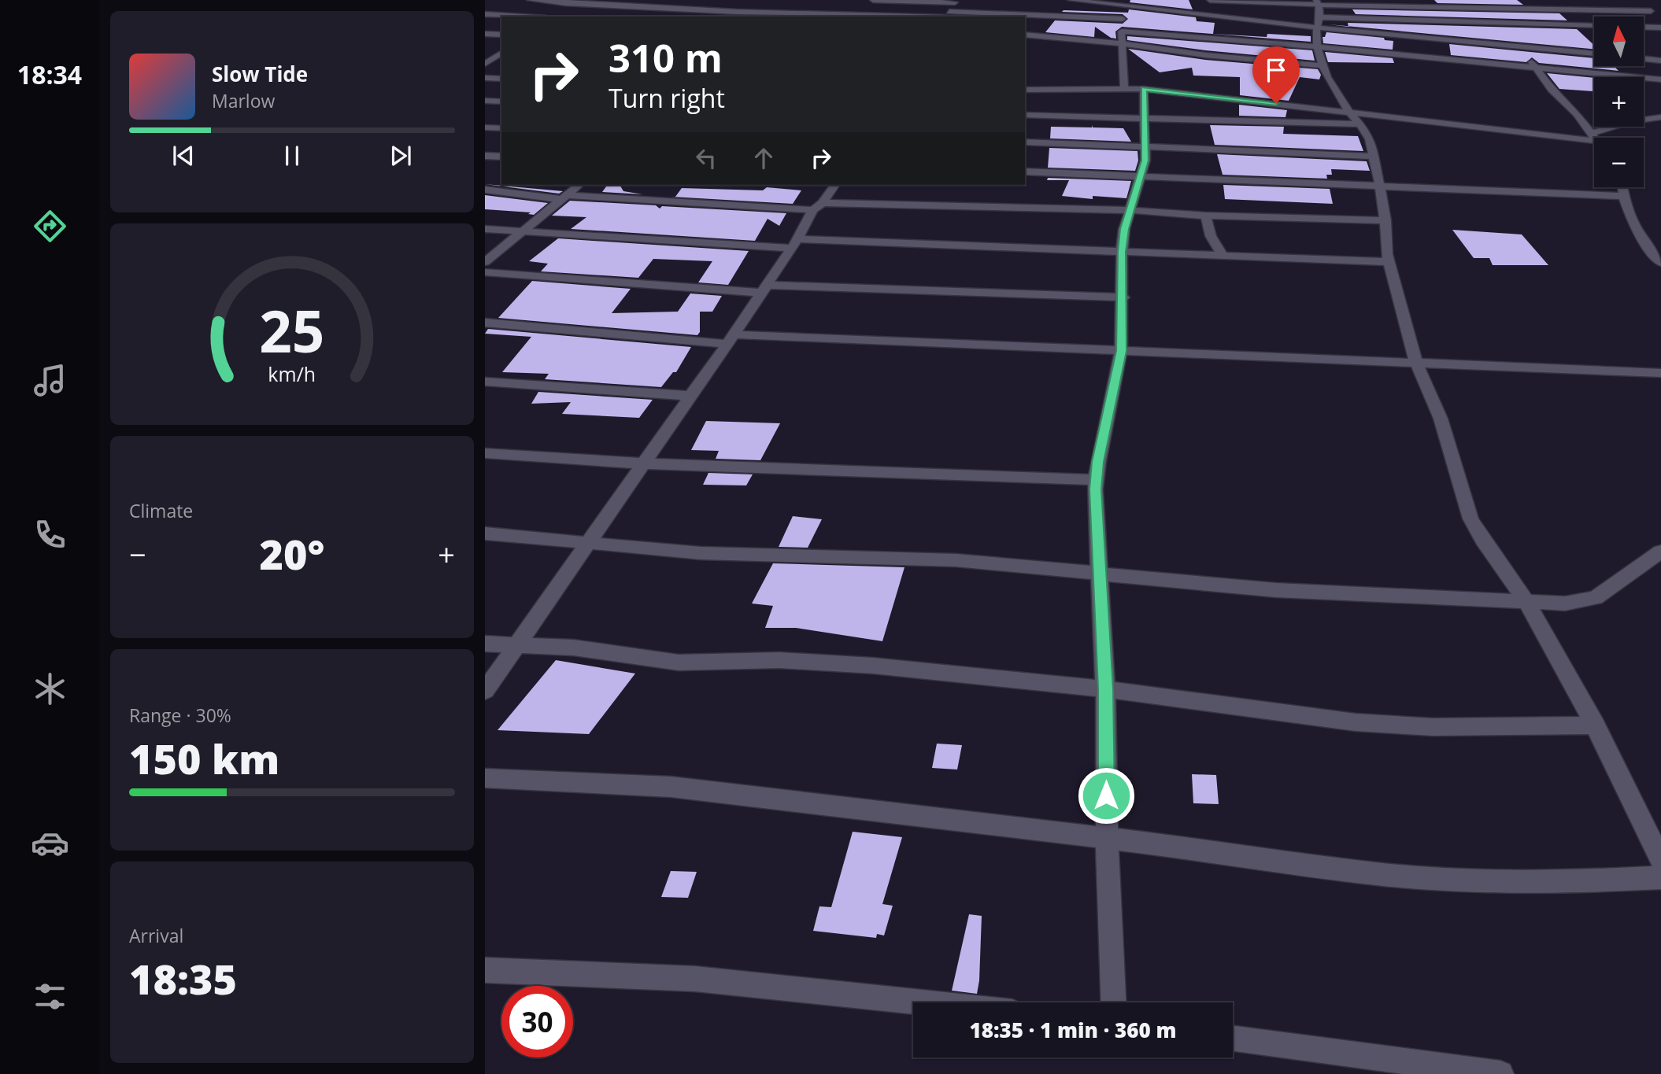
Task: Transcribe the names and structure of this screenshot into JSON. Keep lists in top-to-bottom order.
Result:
{
  "north": "top",
  "page": {
    "tabs": "18:34",
    "map_buttons": ["+", "−"],
    "turn": ["310 m", "Turn right"],
    "song": ["Slow Tide", "Marlow"],
    "tile": [
      "Climate",
      ["Range · 30%", "150 km"],
      ["Arrival", "18:35"]
    ],
    "heat": ["−", "20°", "+"],
    "limit": "30",
    "trip": "18:35 · 1 min · 360 m",
    "gauge": ["25", "km/h"]
  }
}
